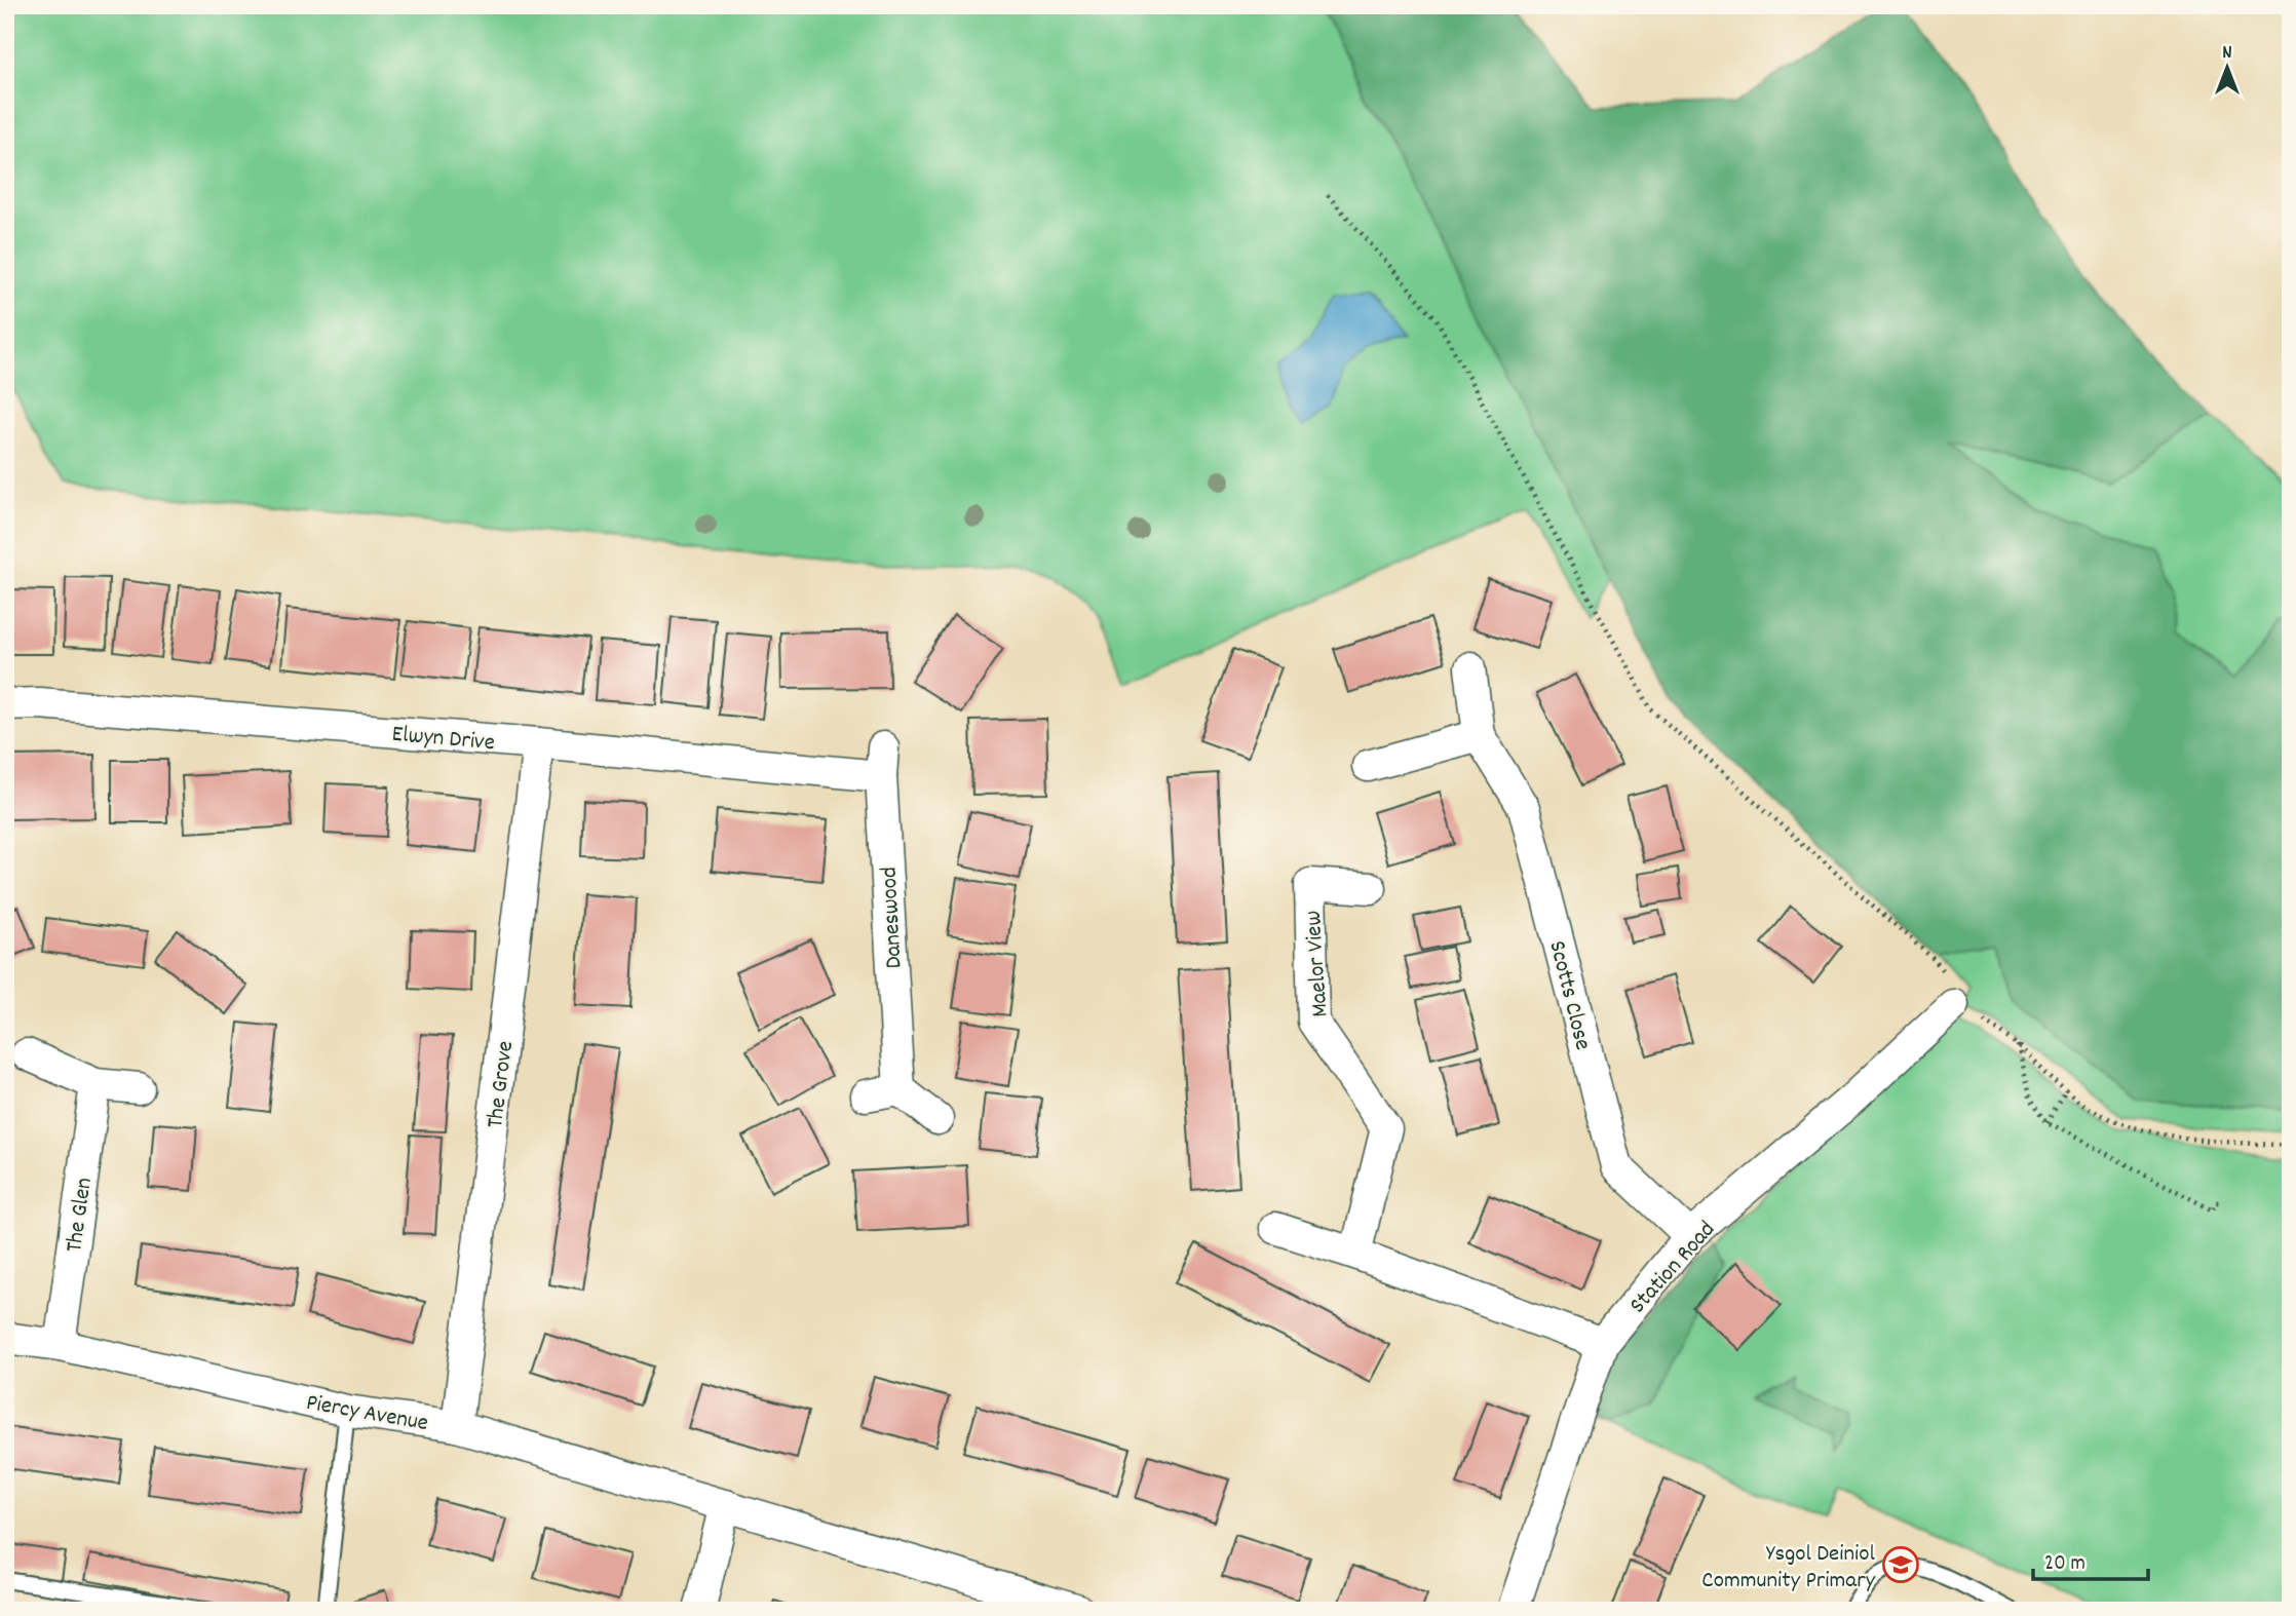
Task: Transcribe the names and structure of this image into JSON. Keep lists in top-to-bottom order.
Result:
{
  "streets": {
    "street": [
      "Elwyn Drive",
      "Daneswood",
      "Maelor View",
      "Scotts Close",
      "The Grove",
      "The Glen",
      "Station Road",
      "Piercy Avenue"
    ]
  },
  "crossings": [
    ["Elwyn Drive", "Daneswood"],
    ["Elwyn Drive", "The Grove"],
    ["Scotts Close", "Station Road"],
    ["The Grove", "Piercy Avenue"],
    ["The Glen", "Piercy Avenue"]
  ],
  "places": {
    "school or university": ["Ysgol Deiniol Community Primary"]
  },
  "scale_bar": "20 m",
  "north": "top"
}
